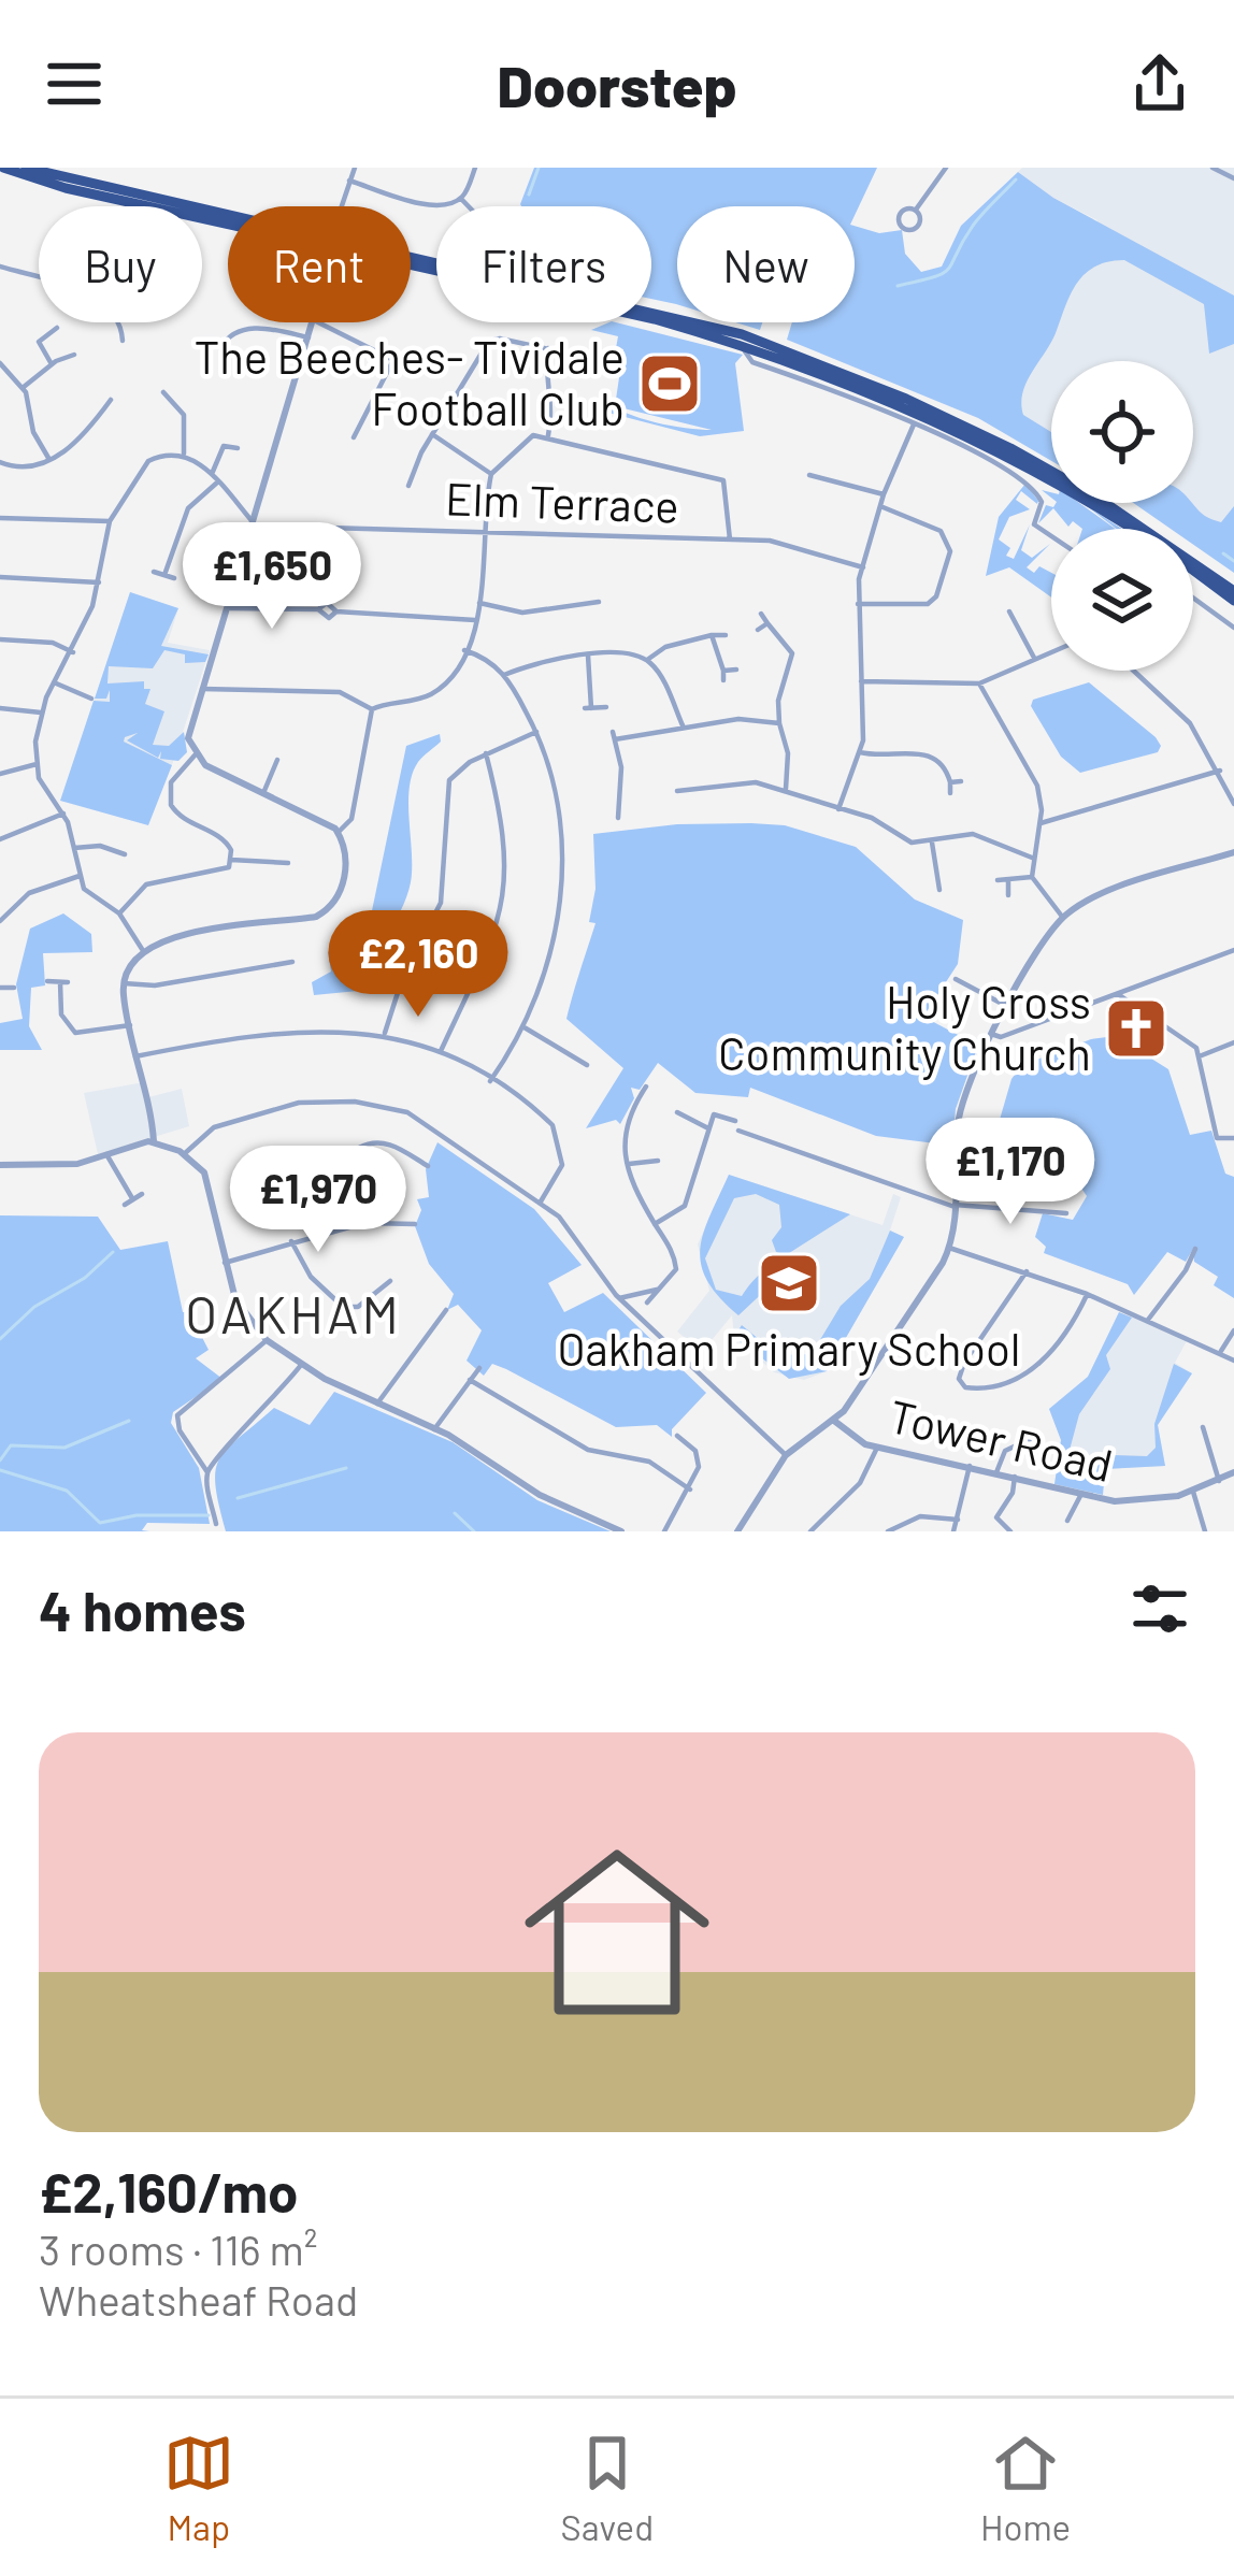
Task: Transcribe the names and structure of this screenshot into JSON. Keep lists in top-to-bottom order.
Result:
{
  "streets": {
    "street": ["Elm Terrace", "Tower Road"]
  },
  "districts": ["OAKHAM"],
  "places": {
    "sports": ["The Beeches- Tividale Football Club"],
    "church": ["Holy Cross Community Church"],
    "school or university": ["Oakham Primary School"]
  },
  "page": {
    "header": "Doorstep",
    "chip": [
      "Buy",
      "Rent",
      "Filters",
      "New"
    ],
    "price": [
      "£1,650",
      "£2,160",
      "£1,170",
      "£1,970"
    ],
    "heading": "4 homes",
    "list": [
      {
        "name": "£2,160/mo",
        "note": "3 rooms · 116 m² · Wheatsheaf Road"
      }
    ],
    "tabs": ["Map", "Saved", "Home"]
  }
}
